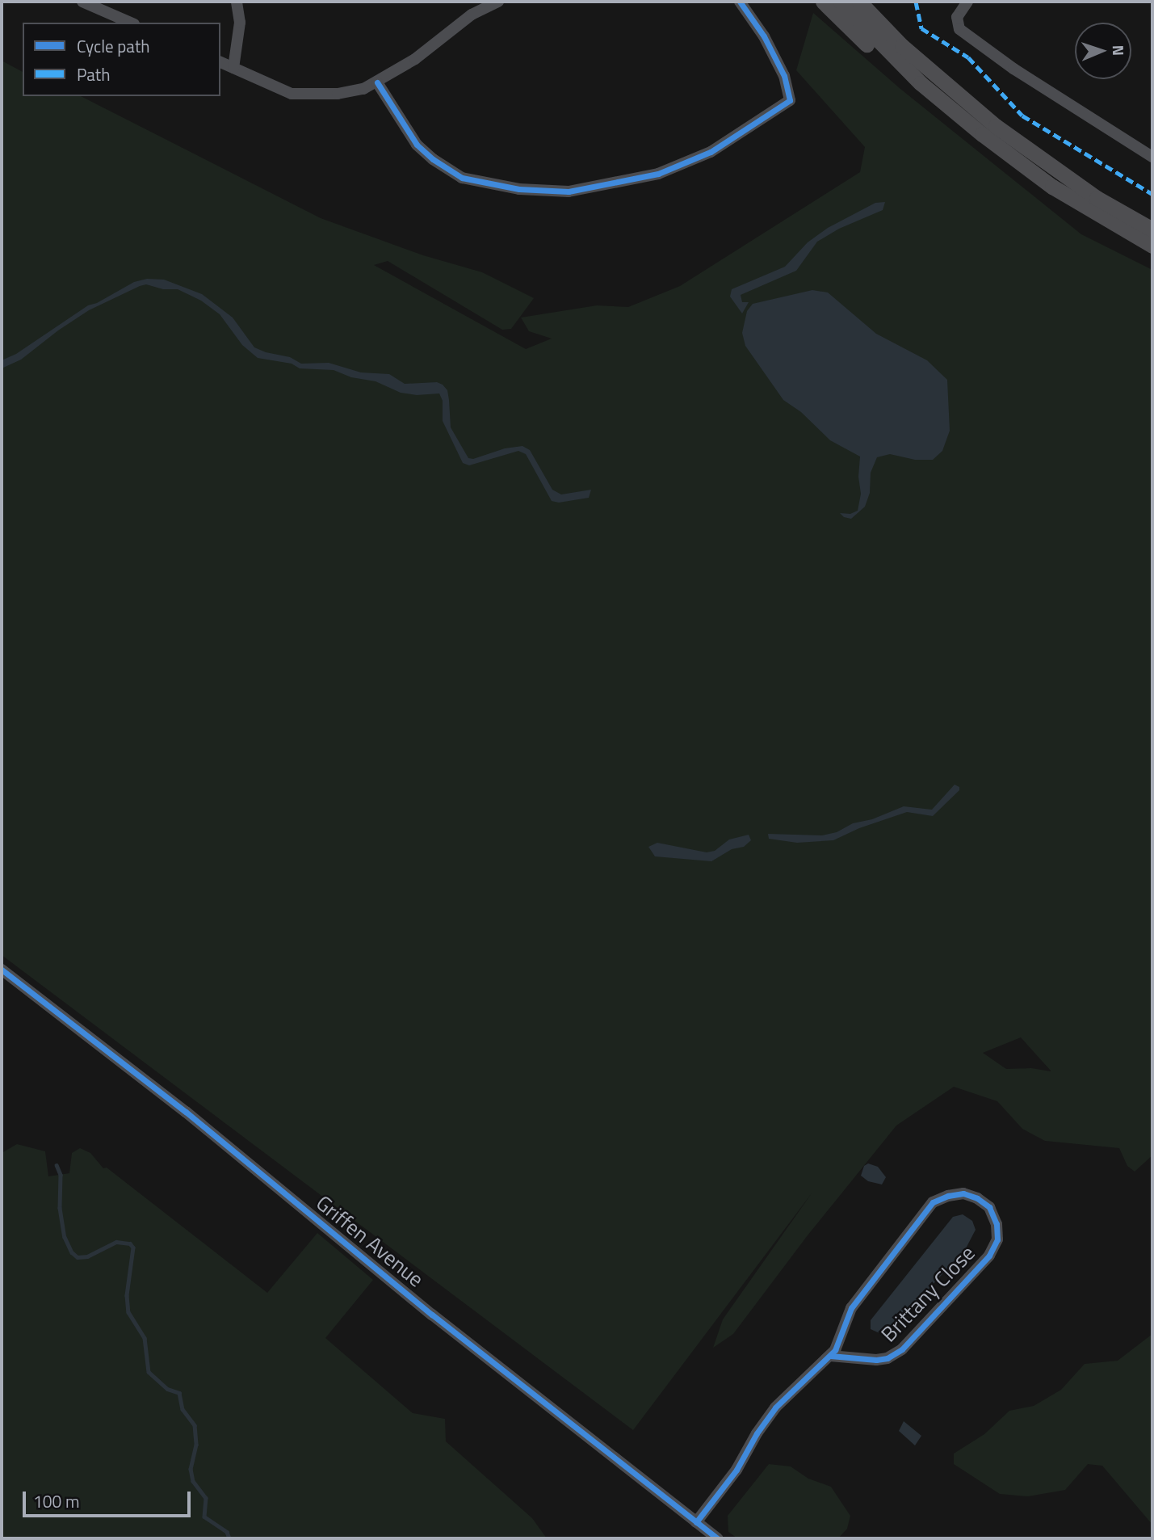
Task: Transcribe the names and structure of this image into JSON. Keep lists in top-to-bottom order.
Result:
{
  "streets": {
    "street": ["Griffen Avenue", "Brittany Close"]
  },
  "crossings": [
    ["Griffen Avenue", "Brittany Close"]
  ],
  "legend": ["Cycle path", "Path"],
  "scale_bar": "100 m",
  "north": "right"
}
